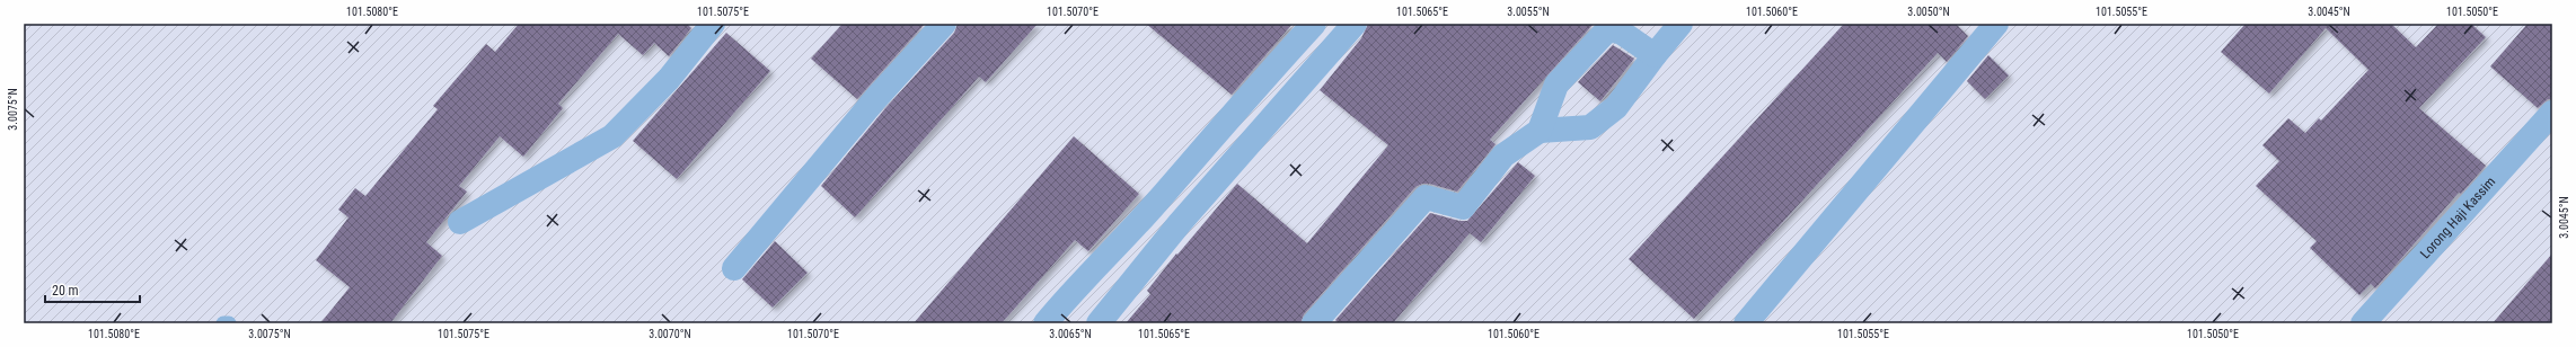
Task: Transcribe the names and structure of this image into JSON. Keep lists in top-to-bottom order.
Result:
{
  "streets": {
    "street": ["Lorong Haji Kassim"]
  },
  "scale_bar": "20 m",
  "coordinates": [
    "101.5080°E",
    "101.5075°E",
    "101.5070°E",
    "101.5065°E",
    "3.0055°N",
    "101.5060°E",
    "3.0050°N",
    "101.5055°E",
    "3.0045°N",
    "101.5050°E",
    "3.0075°N",
    "3.0070°N",
    "3.0065°N"
  ]
}
